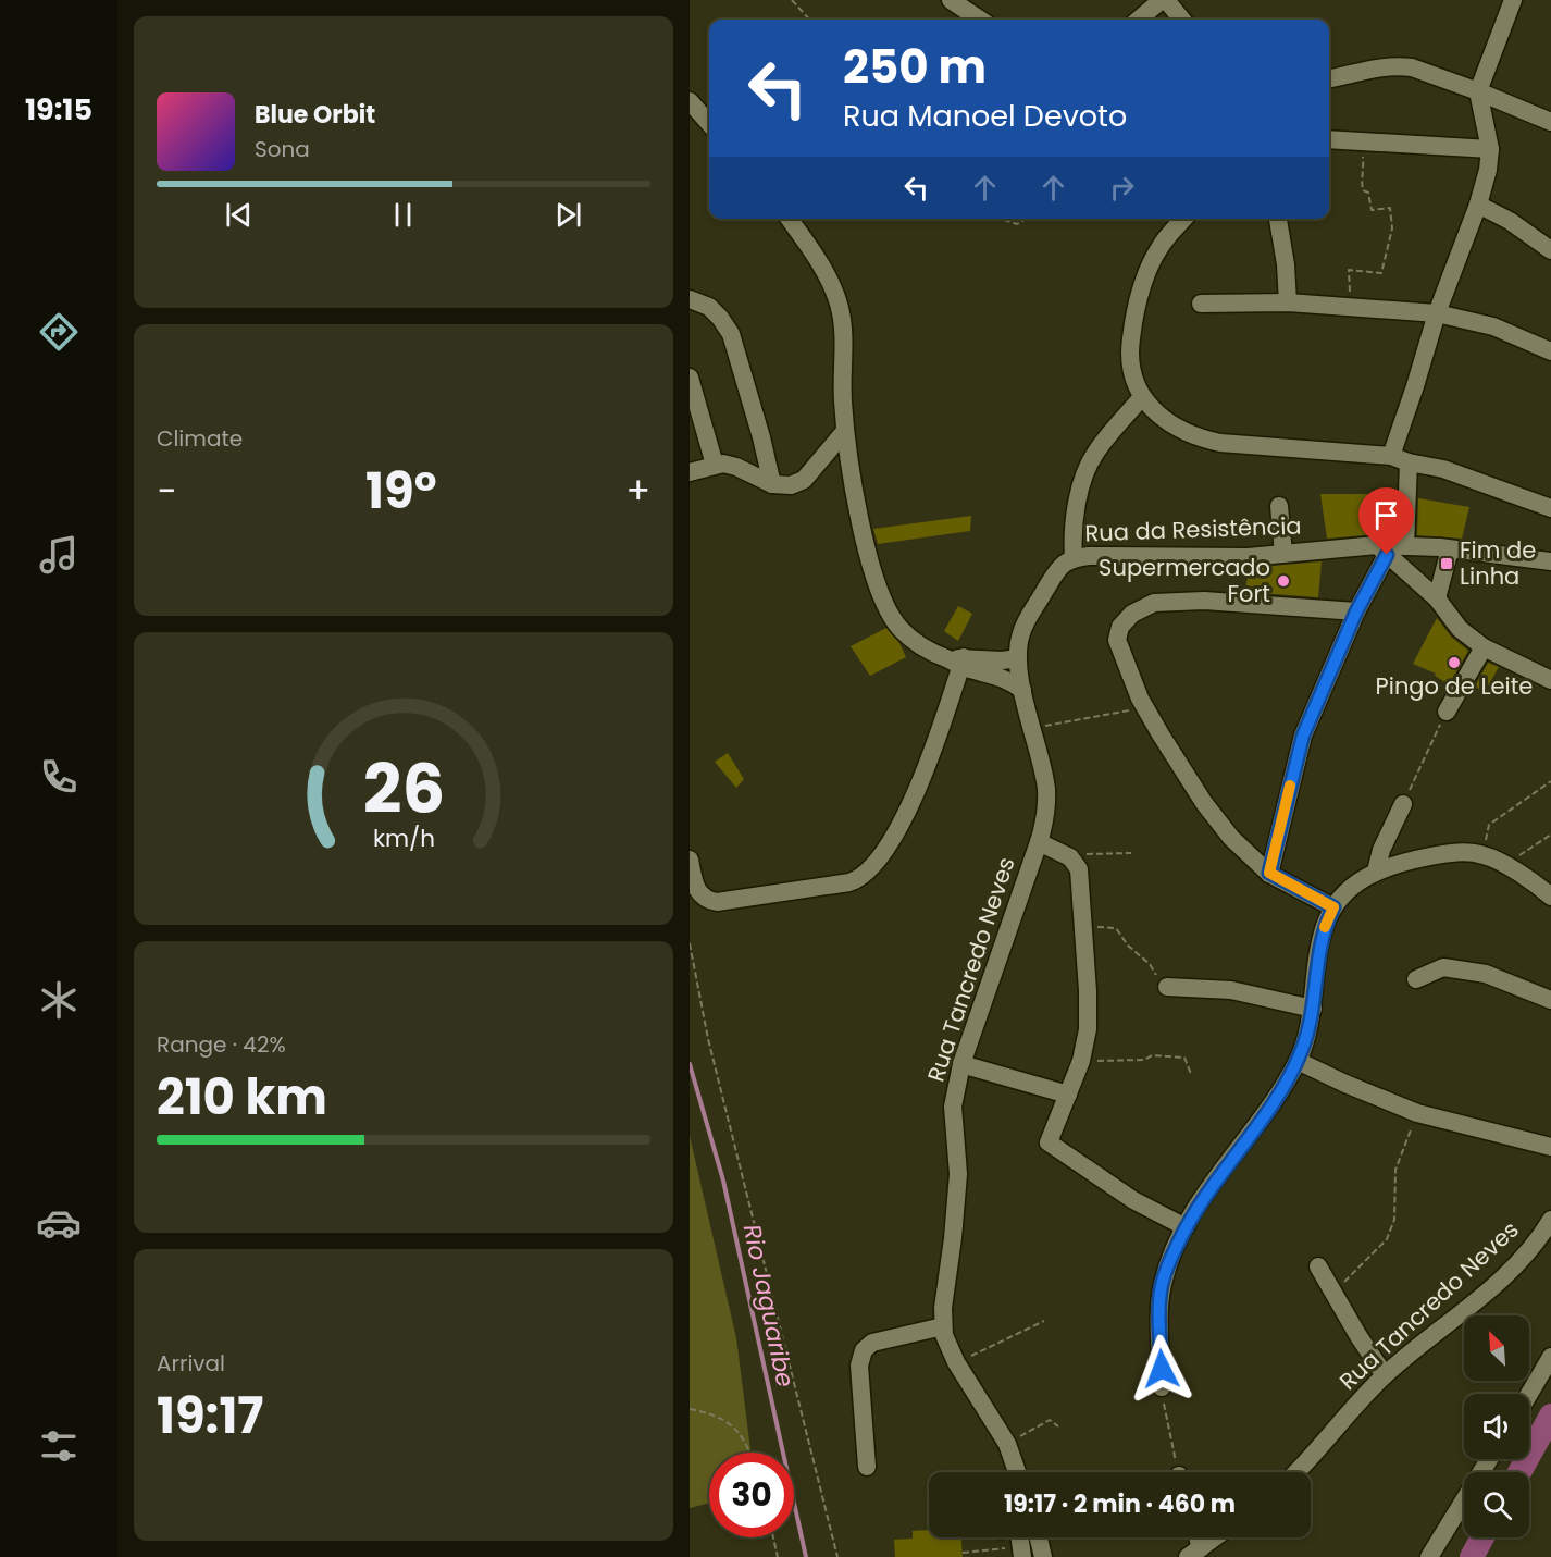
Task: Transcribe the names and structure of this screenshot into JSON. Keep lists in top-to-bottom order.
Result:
{
  "streets": {
    "street": ["Rua da Resistência", "Rua Tancredo Neves"]
  },
  "crossings": [
    ["Rua da Resistência", "Rua Tancredo Neves"]
  ],
  "water": ["Rio Jaguaribe"],
  "places": {
    "transit": ["Fim de Linha"],
    "other": ["Supermercado Fort", "Pingo de Leite"]
  },
  "north": "top left",
  "page": {
    "tabs": "19:15",
    "turn": ["250 m", "Rua Manoel Devoto"],
    "song": ["Blue Orbit", "Sona"],
    "tile": [
      "Climate",
      ["Range · 42%", "210 km"],
      ["Arrival", "19:17"]
    ],
    "heat": ["−", "19°", "+"],
    "limit": "30",
    "trip": "19:17 · 2 min · 460 m",
    "gauge": ["26", "km/h"]
  }
}
